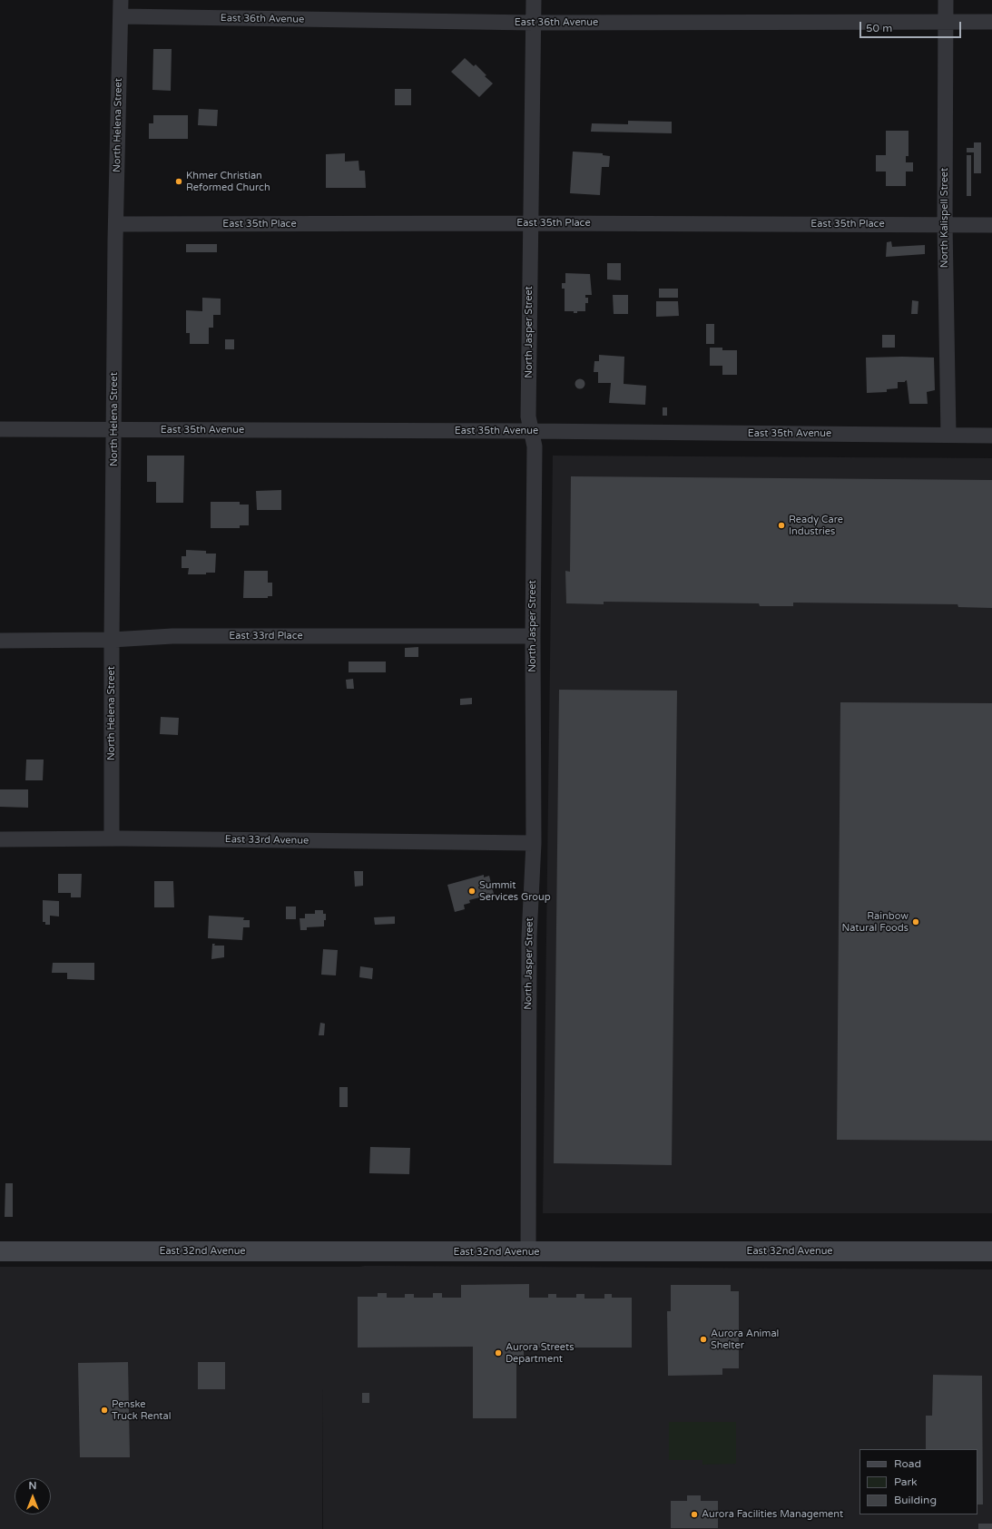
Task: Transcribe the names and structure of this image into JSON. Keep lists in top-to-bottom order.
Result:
{
  "streets": {
    "street": [
      "East 36th Avenue",
      "North Helena Street",
      "North Kalispell Street",
      "East 35th Place",
      "North Jasper Street",
      "East 35th Avenue",
      "East 33rd Place",
      "East 33rd Avenue",
      "East 32nd Avenue"
    ]
  },
  "crossings": [
    ["East 36th Avenue", "North Helena Street"],
    ["East 36th Avenue", "North Kalispell Street"],
    ["East 36th Avenue", "North Jasper Street"],
    ["North Helena Street", "East 35th Place"],
    ["North Helena Street", "East 35th Avenue"],
    ["North Helena Street", "East 33rd Place"],
    ["North Helena Street", "East 33rd Avenue"],
    ["North Kalispell Street", "East 35th Place"],
    ["North Kalispell Street", "East 35th Avenue"],
    ["East 35th Place", "North Jasper Street"],
    ["North Jasper Street", "East 35th Avenue"],
    ["North Jasper Street", "East 33rd Place"],
    ["North Jasper Street", "East 33rd Avenue"],
    ["North Jasper Street", "East 32nd Avenue"]
  ],
  "places": [
    "Khmer Christian Reformed Church",
    "Ready Care Industries",
    "Summit Services Group",
    "Rainbow Natural Foods",
    "Aurora Animal Shelter",
    "Aurora Streets Department",
    "Penske Truck Rental",
    "Aurora Facilities Management"
  ],
  "legend": ["Road", "Park", "Building"],
  "scale_bar": "50 m",
  "north": "top"
}
